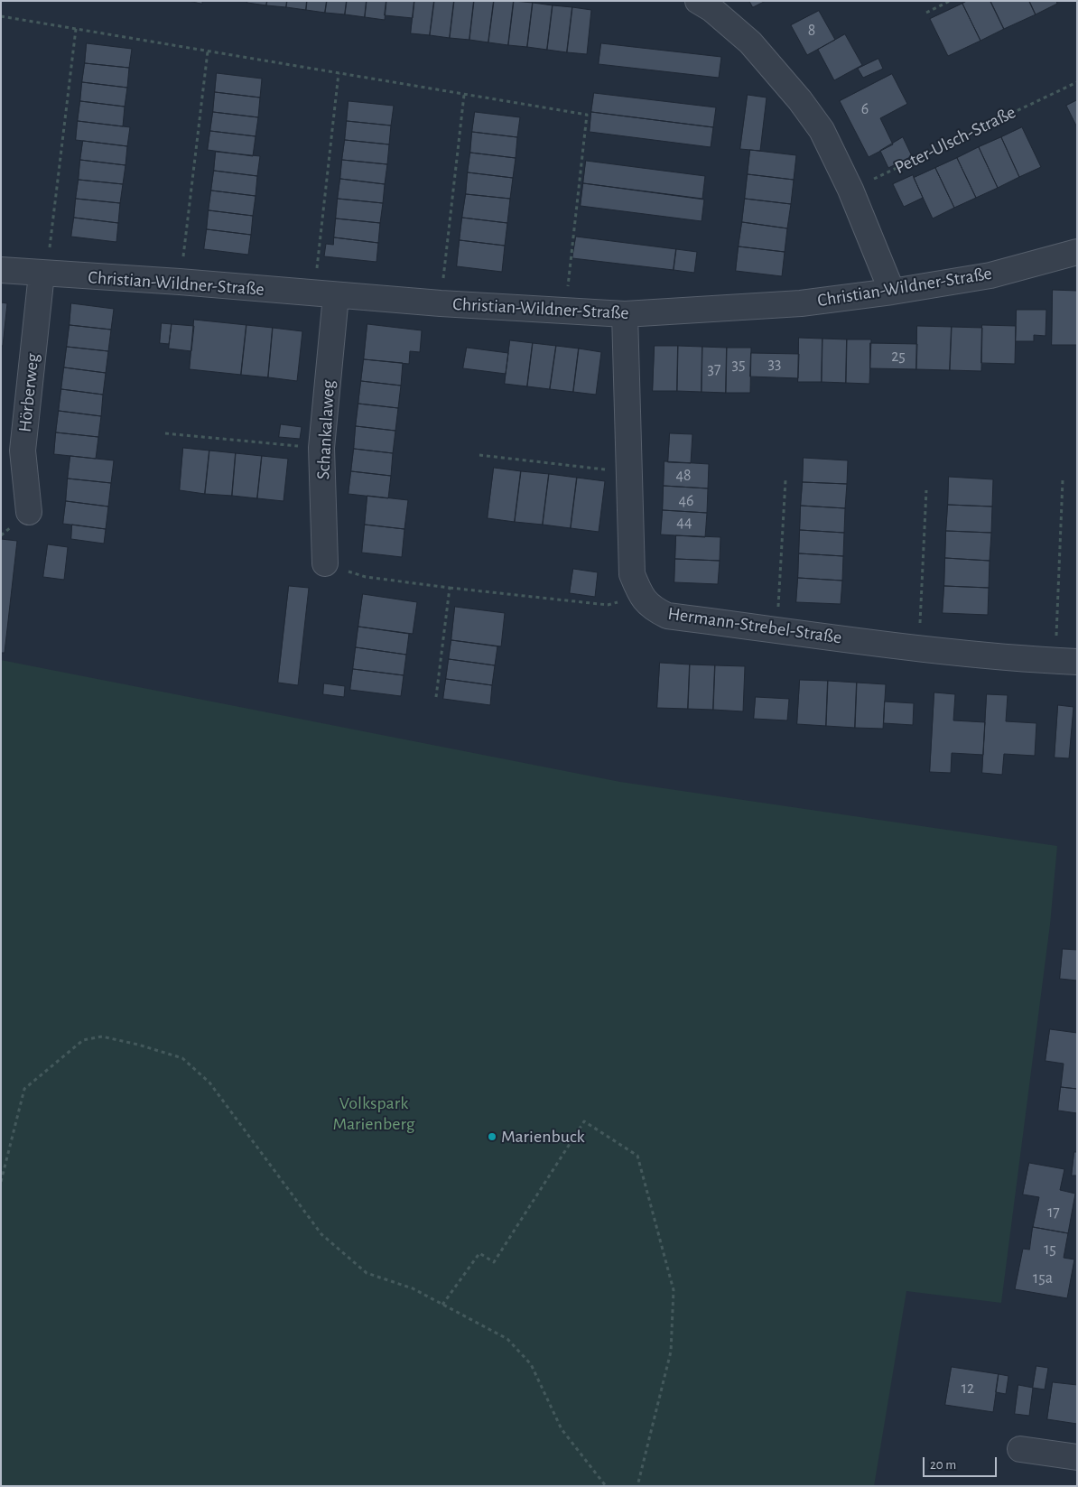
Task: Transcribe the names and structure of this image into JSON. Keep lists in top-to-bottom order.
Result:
{
  "streets": {
    "street": [
      "Christian-Wildner-Straße",
      "Hörberweg",
      "Schankalaweg",
      "Hermann-Strebel-Straße"
    ],
    "path": ["Peter-Ulsch-Straße"]
  },
  "crossings": [
    ["Christian-Wildner-Straße", "Hörberweg"],
    ["Christian-Wildner-Straße", "Schankalaweg"],
    ["Christian-Wildner-Straße", "Hermann-Strebel-Straße"]
  ],
  "parks": ["Volkspark Marienberg"],
  "places": ["Marienbuck"],
  "house_numbers": [
    "8",
    "6",
    "25",
    "33",
    "35",
    "37",
    "48",
    "46",
    "44",
    "17",
    "15",
    "15a",
    "12"
  ],
  "scale_bar": "20 m"
}
